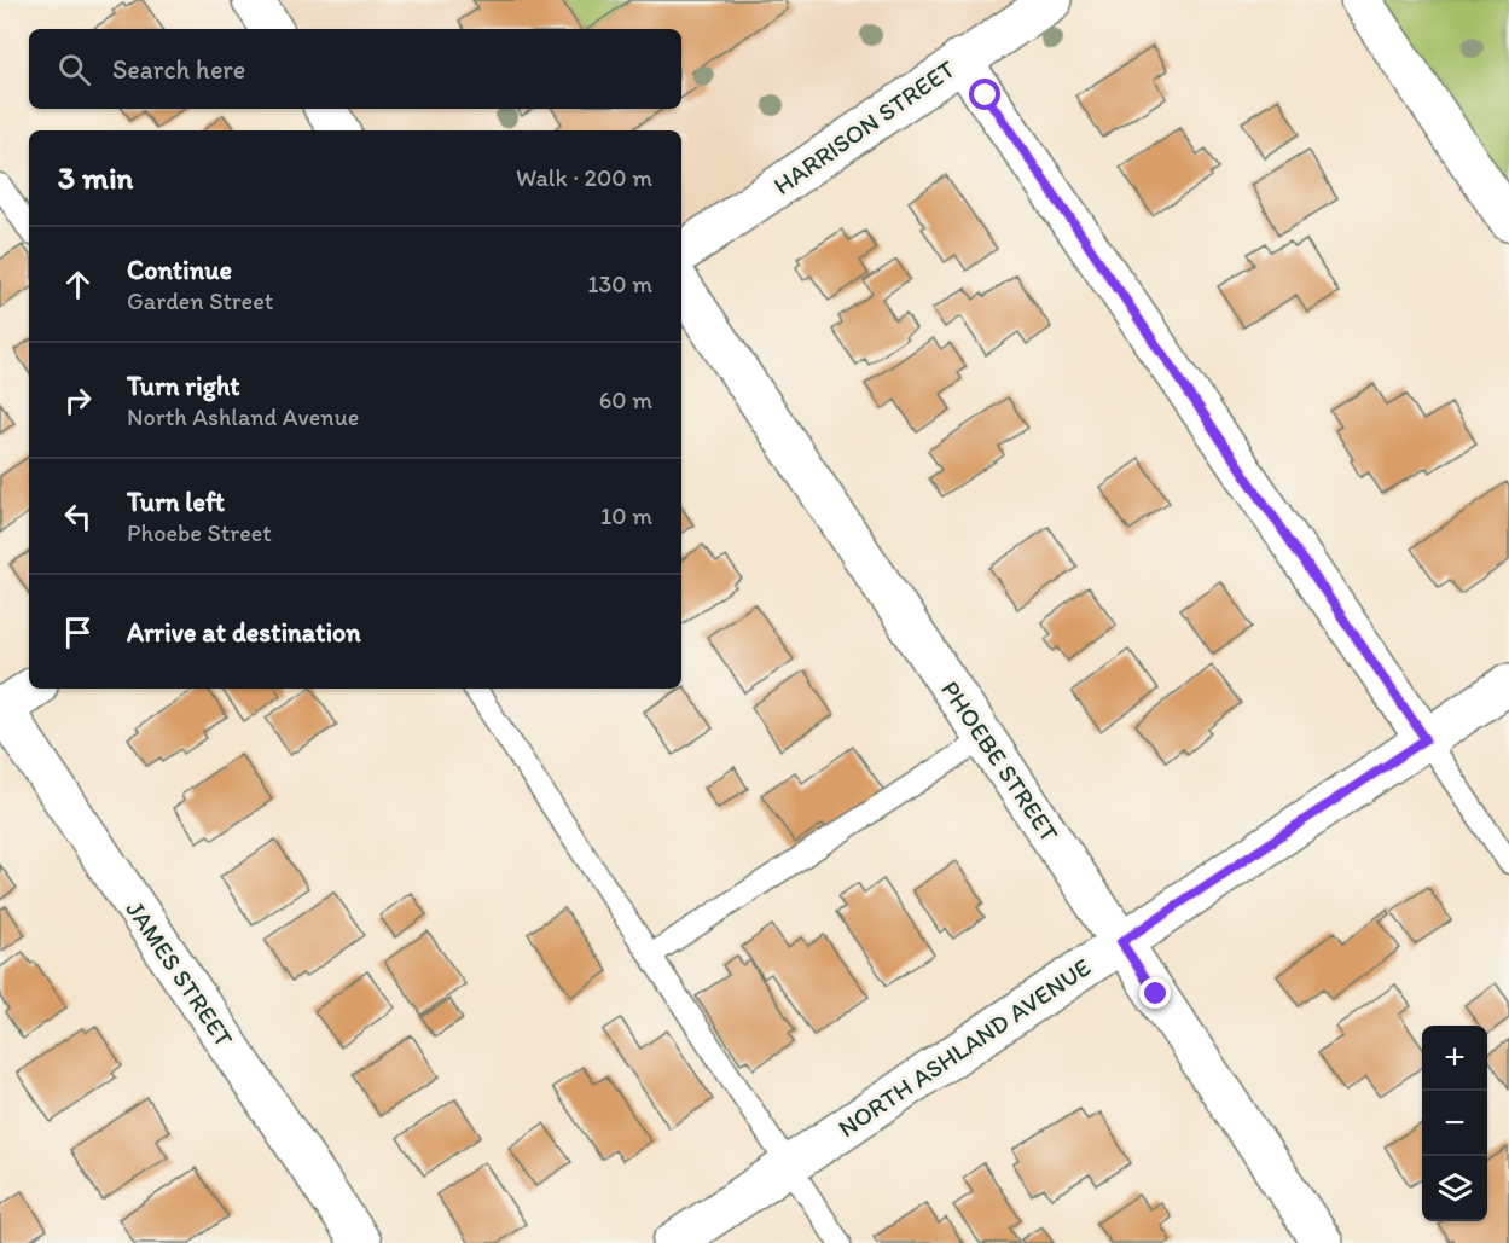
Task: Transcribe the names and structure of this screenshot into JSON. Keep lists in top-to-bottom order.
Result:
{
  "streets": {
    "street": [
      "HARRISON STREET",
      "PHOEBE STREET",
      "JAMES STREET",
      "NORTH ASHLAND AVENUE"
    ]
  },
  "crossings": [
    ["PHOEBE STREET", "NORTH ASHLAND AVENUE"]
  ],
  "page": {
    "search": "Search here",
    "heading": ["3 min", "Walk · 200 m"],
    "list": [
      ["Continue", "Garden Street", "130 m"],
      ["Turn right", "North Ashland Avenue", "60 m"],
      ["Turn left", "Phoebe Street", "10 m"],
      "Arrive at destination"
    ],
    "map_buttons": ["+", "−"]
  }
}
